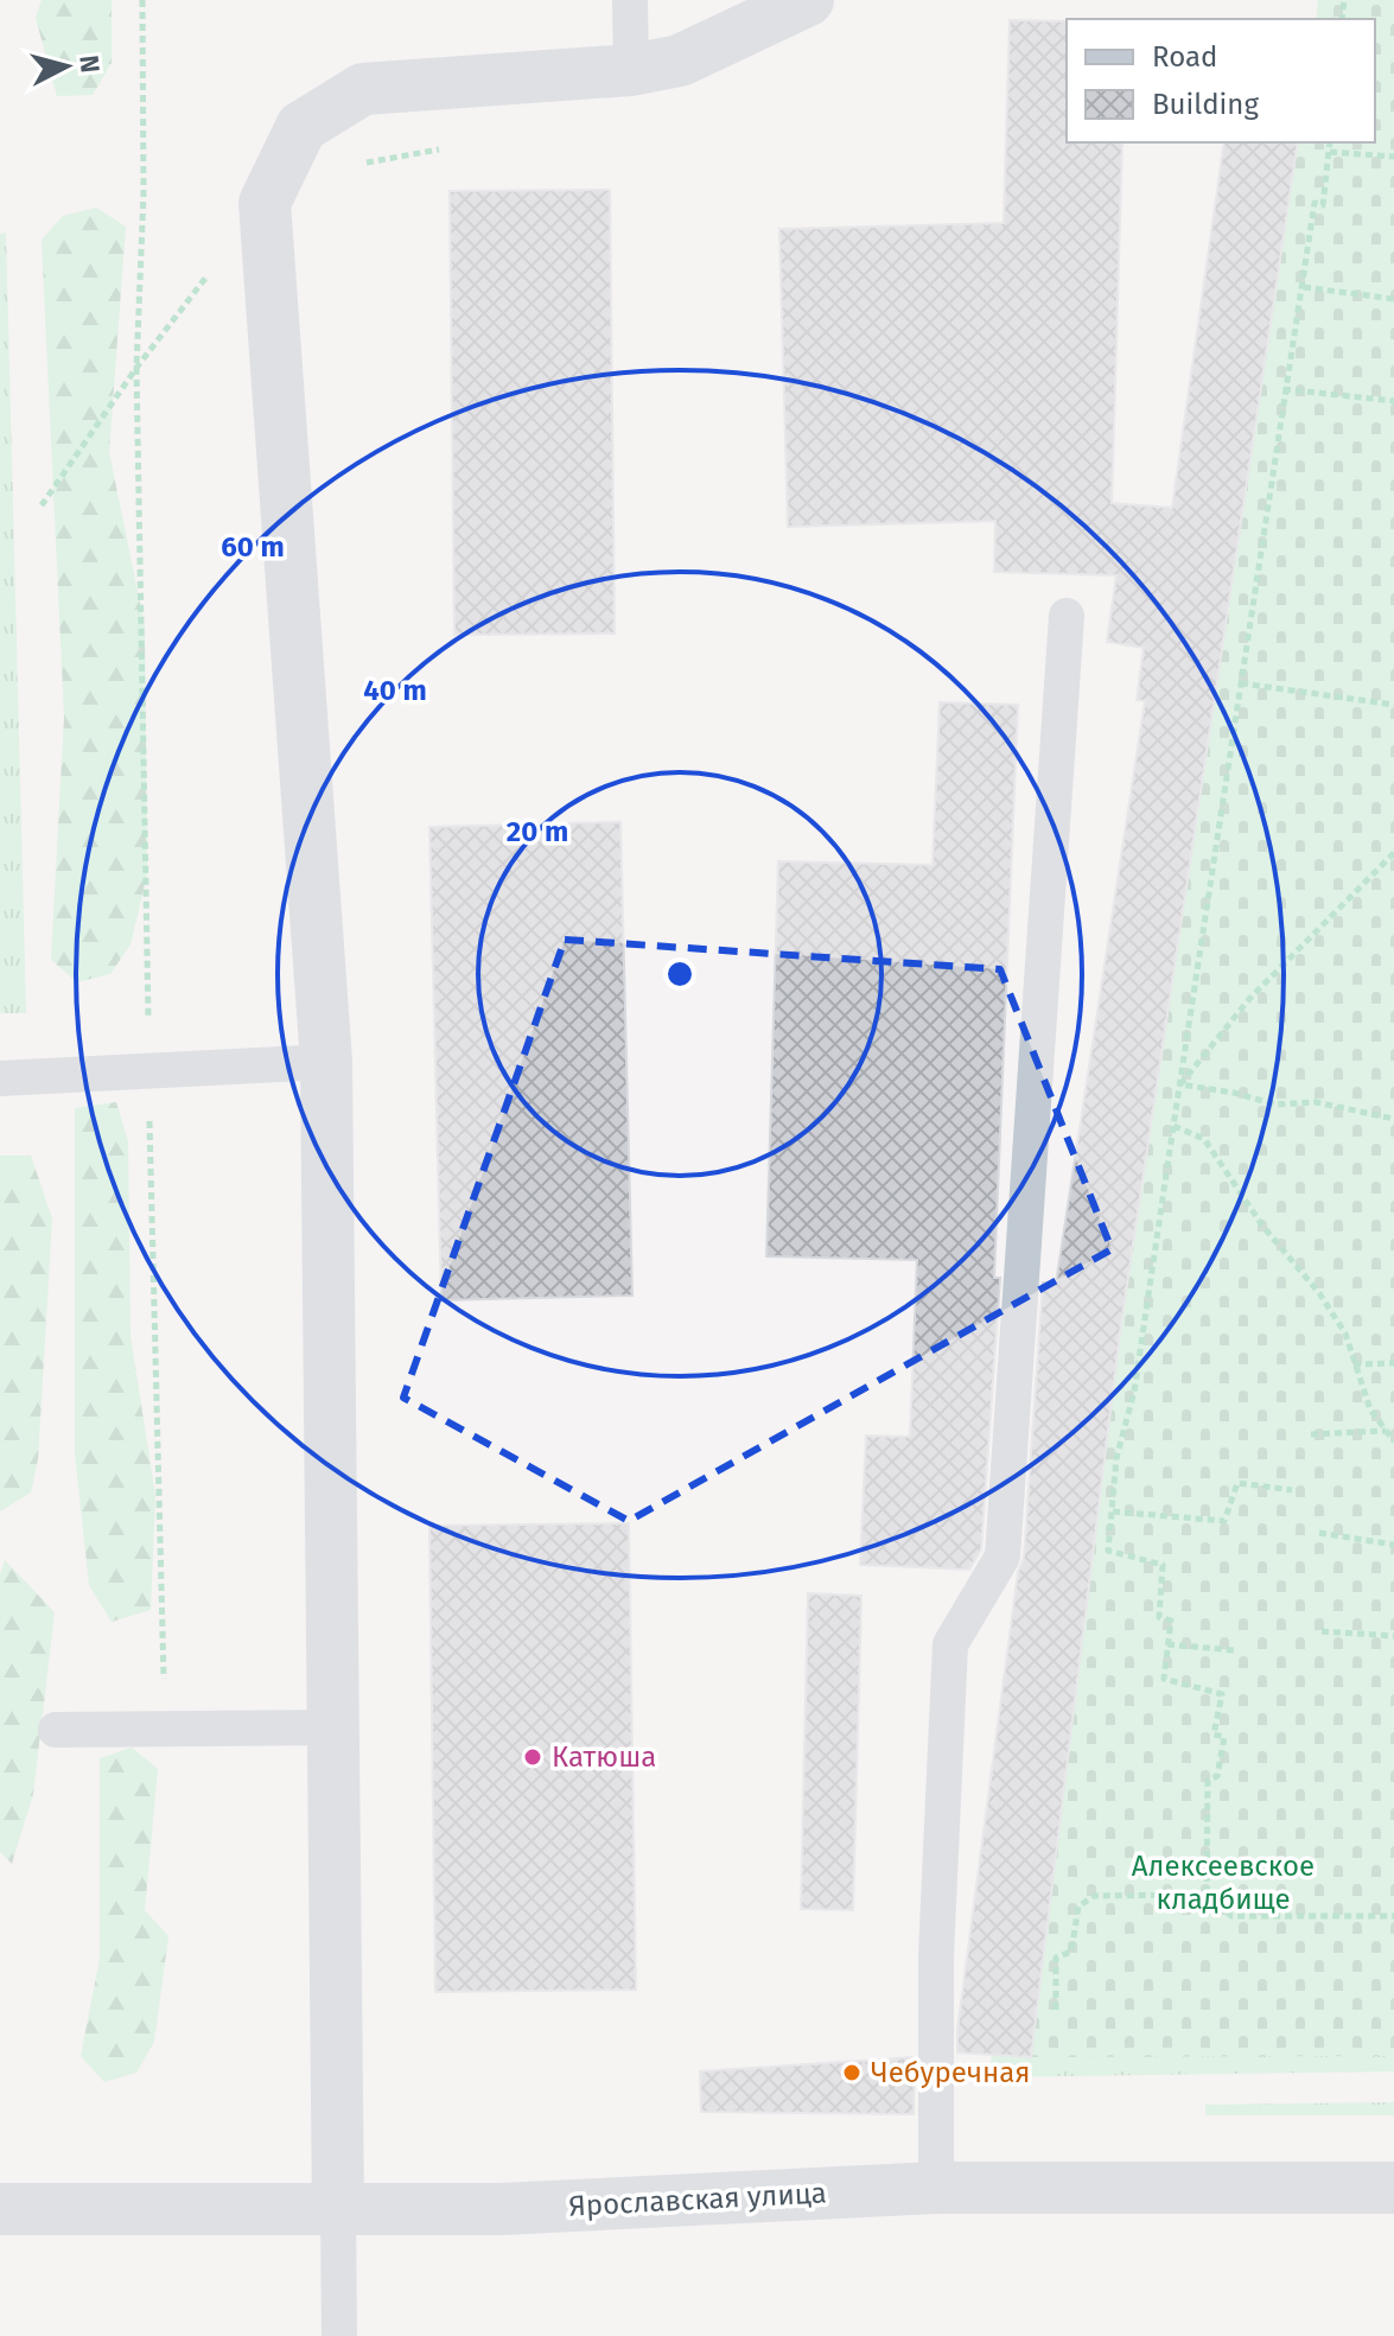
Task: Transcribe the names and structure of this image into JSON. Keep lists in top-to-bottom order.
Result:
{
  "streets": {
    "street": ["Ярославская улица"]
  },
  "parks": ["Алексеевское кладбище"],
  "places": ["Катюша", "Чебуречная"],
  "legend": ["Road", "Building"],
  "north": "right",
  "rings": ["60 m", "40 m", "20 m"]
}
